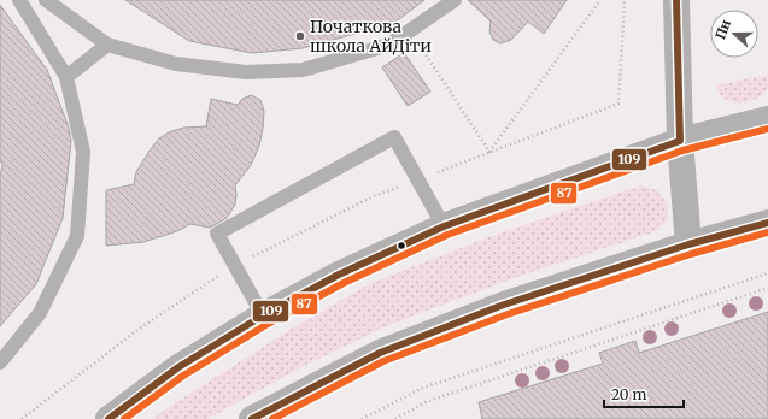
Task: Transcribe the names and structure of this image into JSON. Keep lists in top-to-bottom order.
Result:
{
  "places": ["Початкова школа АйДіти"],
  "lines": ["transit line 109", "transit line 87"],
  "scale_bar": "20 m",
  "north": "left"
}
